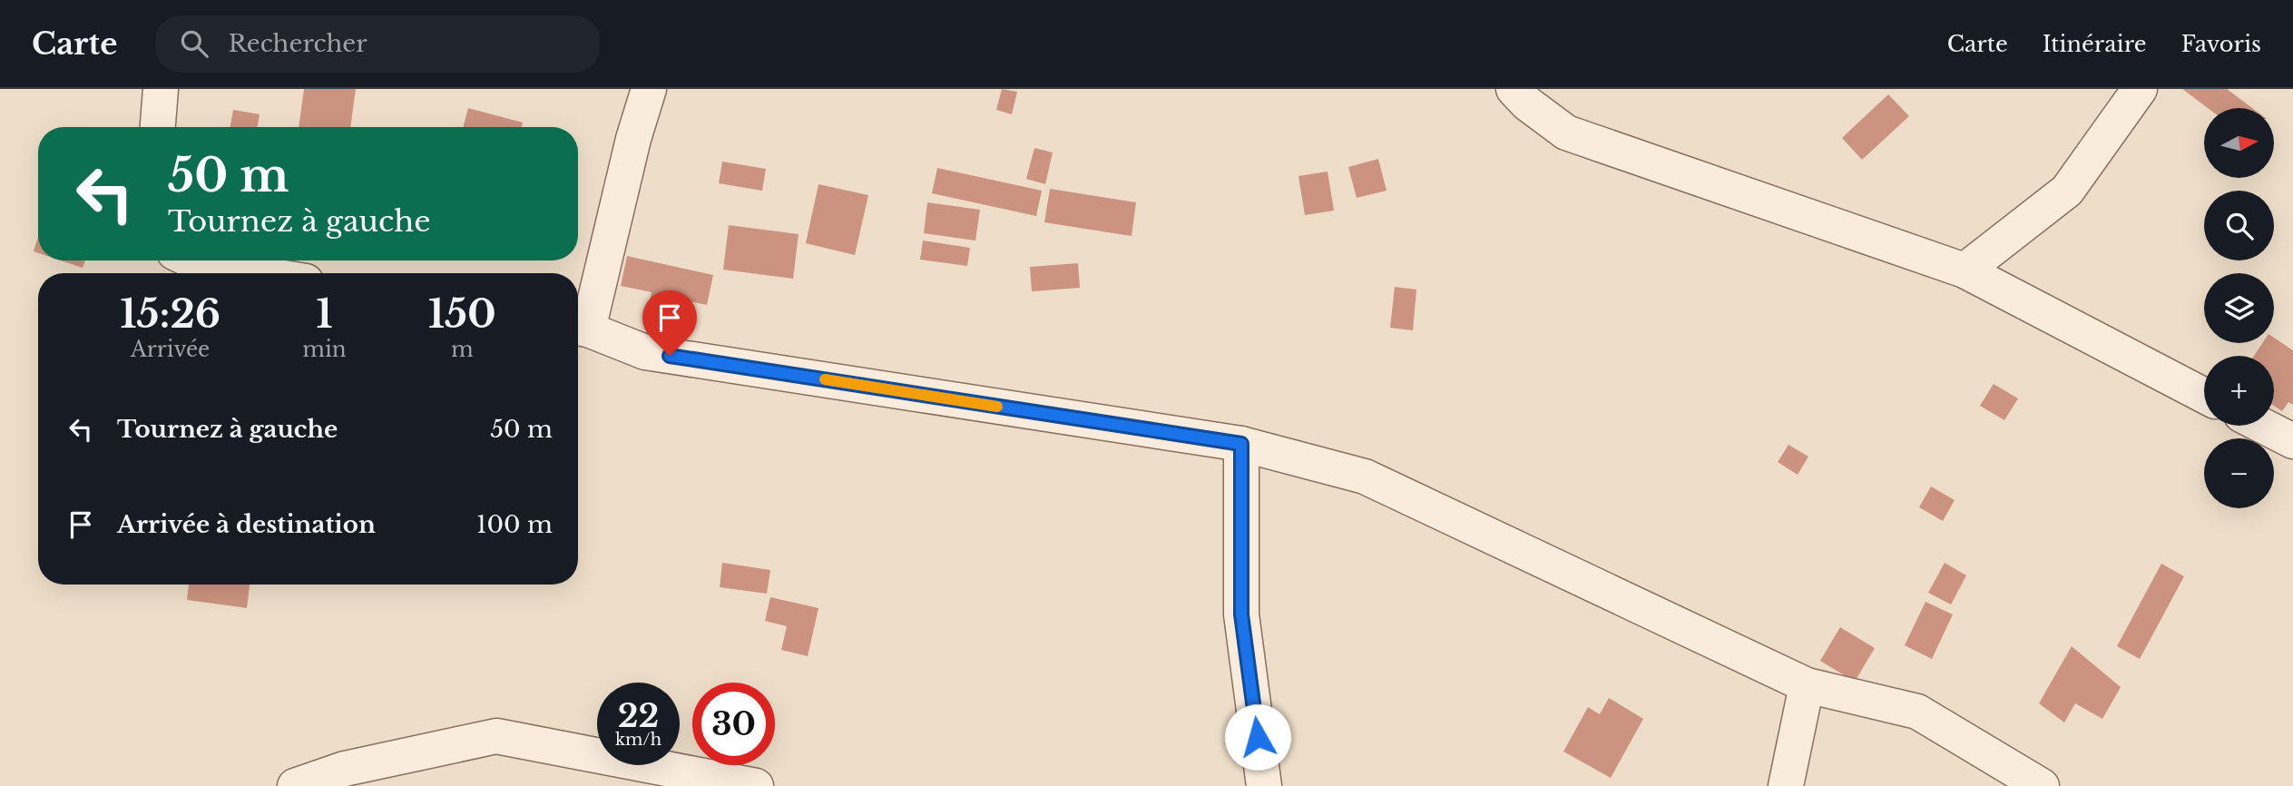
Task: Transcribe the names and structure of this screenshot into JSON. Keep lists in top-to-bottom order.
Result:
{
  "north": "right",
  "page": {
    "header": "Carte",
    "search": "Rechercher",
    "nav": ["Carte", "Itinéraire", "Favoris"],
    "map_buttons": ["+", "−"],
    "turn": ["50 m", "Tournez à gauche"],
    "eta": [
      "15:26",
      "Arrivée",
      "1",
      "min",
      "150",
      "m"
    ],
    "list": [
      {
        "name": "Tournez à gauche",
        "value": "50 m"
      },
      {
        "name": "Arrivée à destination",
        "value": "100 m"
      }
    ],
    "speed": "22 km/h",
    "limit": "30"
  }
}
